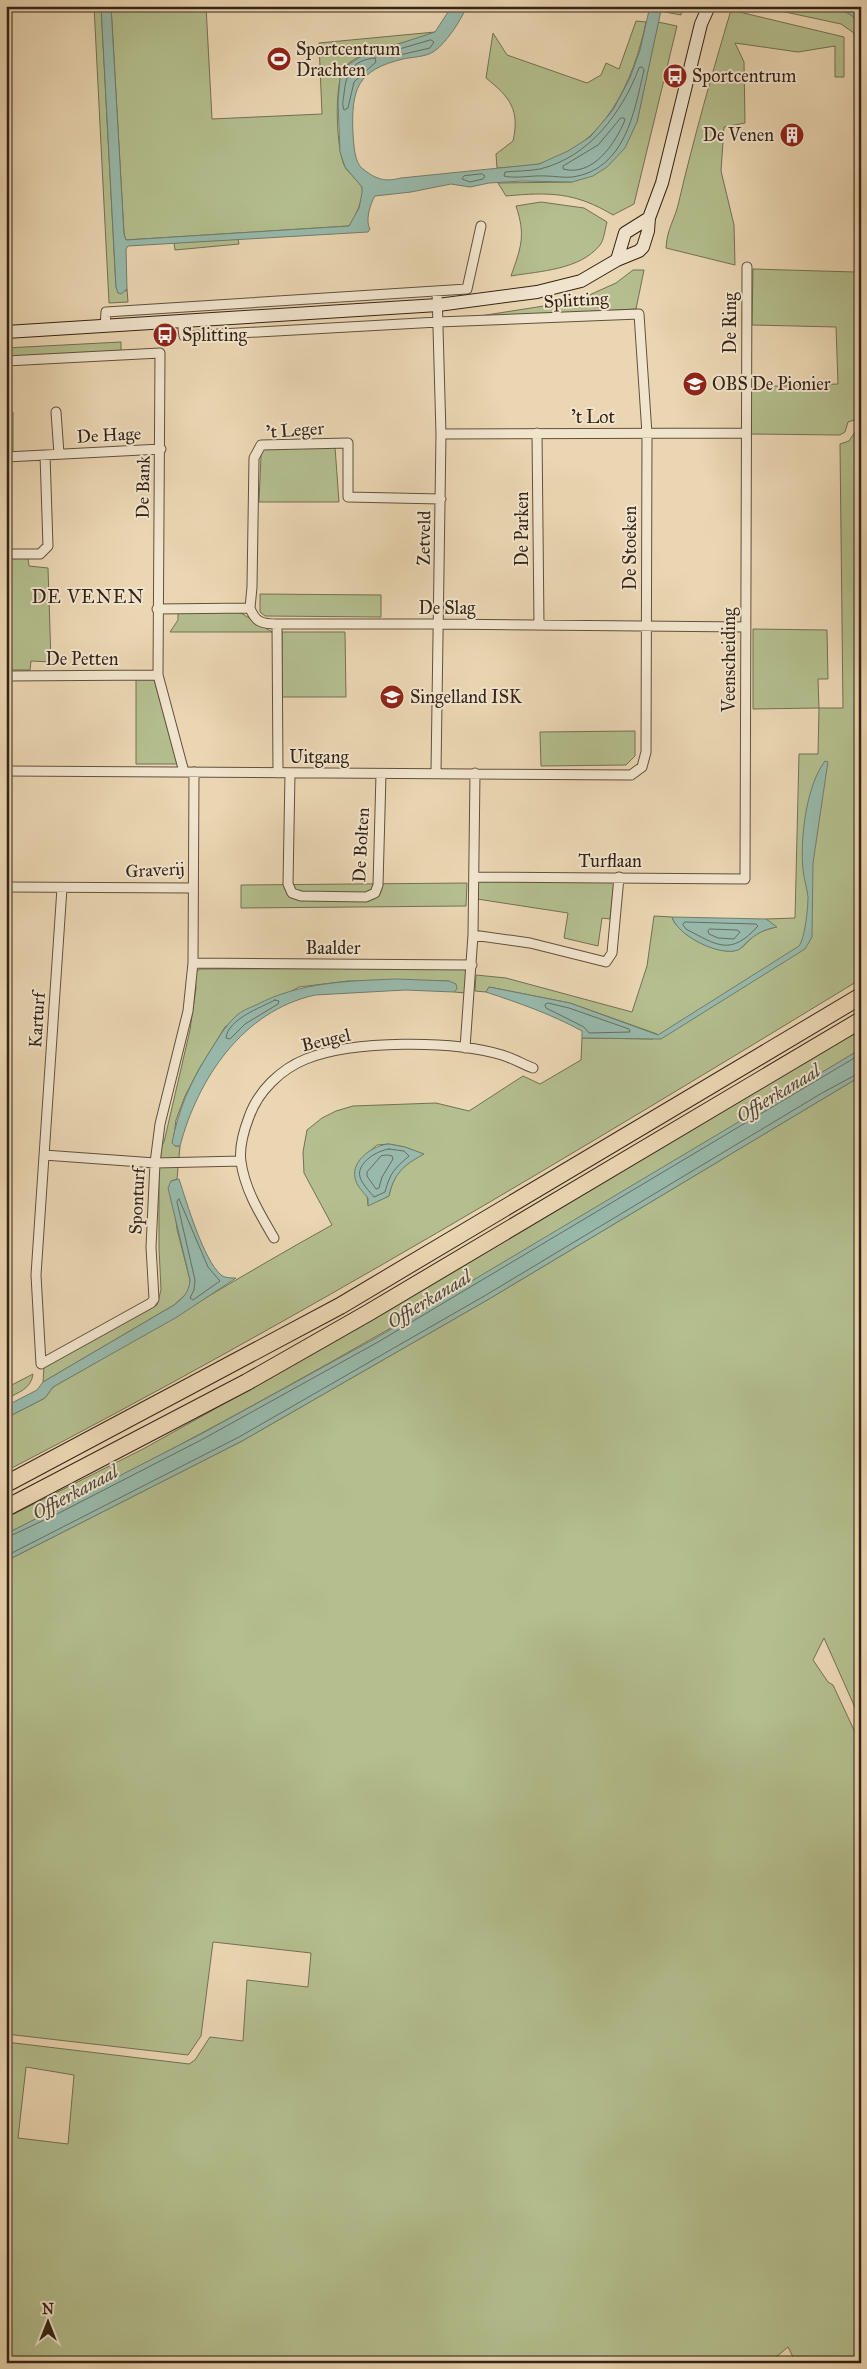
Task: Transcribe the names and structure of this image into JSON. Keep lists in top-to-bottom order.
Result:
{
  "streets": {
    "main road": ["Splitting"],
    "street": [
      "De Ring",
      "'t Lot",
      "'t Leger",
      "De Hage",
      "De Bank",
      "De Parken",
      "Zetveld",
      "De Stoeken",
      "De Slag",
      "De Petten",
      "Veenscheiding",
      "Uitgang",
      "De Bolten",
      "Turflaan",
      "Graverij",
      "Baalder",
      "Karturf",
      "Beugel",
      "Sponturf"
    ]
  },
  "crossings": [
    ["Splitting", "Zetveld"],
    ["Splitting", "De Stoeken"],
    ["De Ring", "'t Lot"],
    ["De Ring", "Veenscheiding"],
    ["'t Lot", "De Parken"],
    ["'t Lot", "Zetveld"],
    ["'t Lot", "De Stoeken"],
    ["'t Lot", "Veenscheiding"],
    ["'t Leger", "Zetveld"],
    ["'t Leger", "De Slag"],
    ["De Hage", "De Bank"],
    ["De Bank", "De Petten"],
    ["De Bank", "Uitgang"],
    ["De Parken", "De Slag"],
    ["Zetveld", "De Slag"],
    ["Zetveld", "Uitgang"],
    ["De Stoeken", "De Slag"],
    ["De Stoeken", "Uitgang"],
    ["De Slag", "Veenscheiding"],
    ["Veenscheiding", "Turflaan"],
    ["Uitgang", "De Bolten"],
    ["Uitgang", "Graverij"],
    ["Graverij", "Karturf"],
    ["Graverij", "Sponturf"],
    ["Baalder", "Sponturf"],
    ["Karturf", "Sponturf"]
  ],
  "districts": ["DE VENEN"],
  "water": ["Offierkanaal"],
  "places": {
    "sports": ["Sportcentrum Drachten"],
    "bus stop": ["Sportcentrum", "Splitting"],
    "building": ["De Venen"],
    "school or university": ["OBS De Pionier", "Singelland ISK"]
  },
  "north": "top"
}
